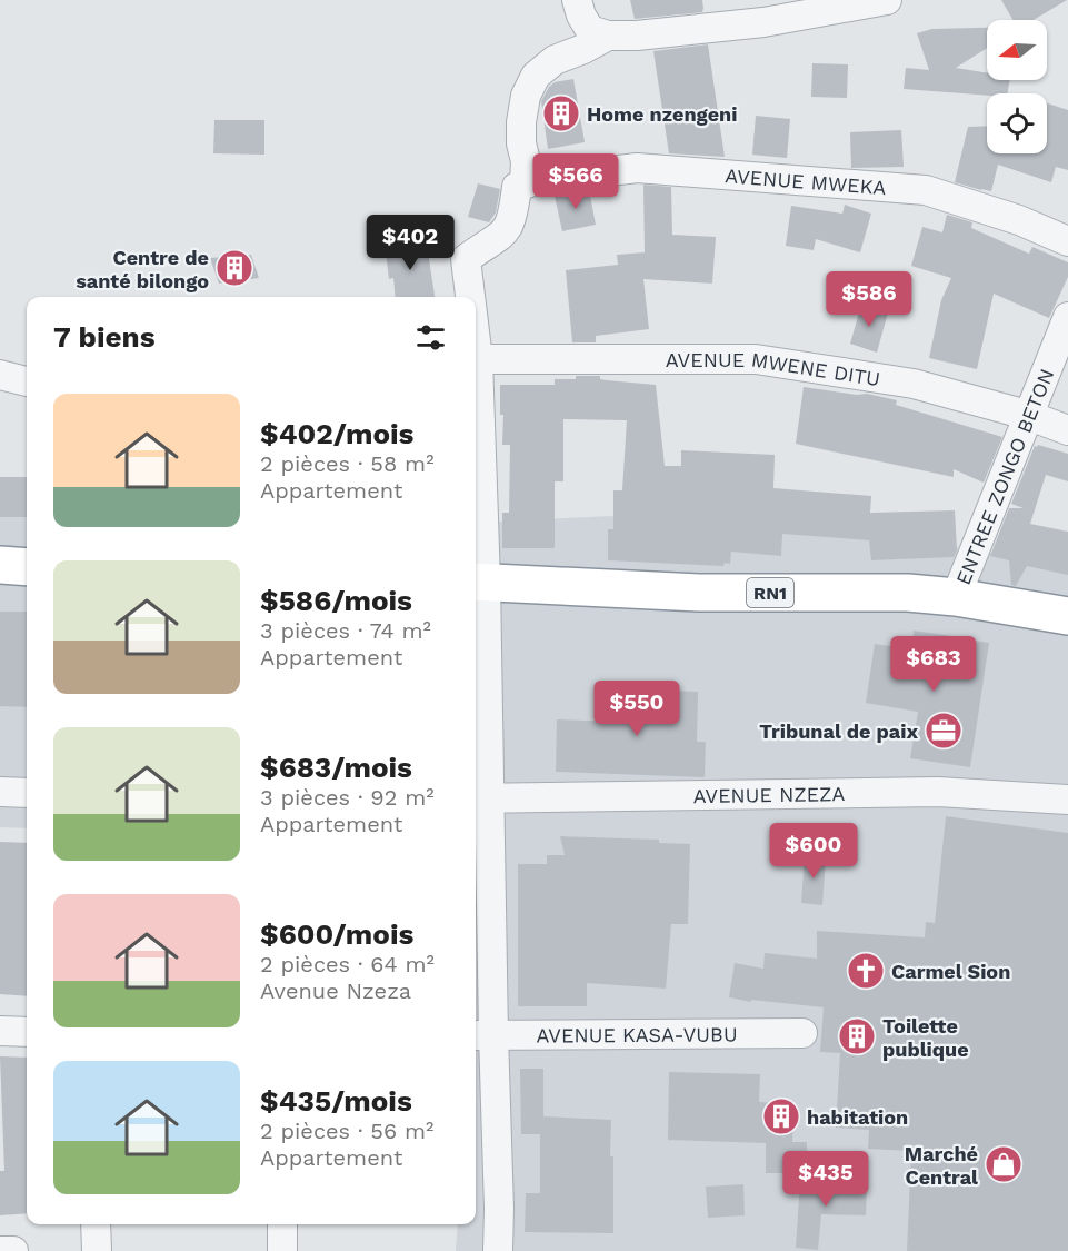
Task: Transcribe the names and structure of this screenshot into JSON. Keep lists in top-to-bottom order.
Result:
{
  "streets": {
    "highway": ["RN1"],
    "street": [
      "AVENUE MWEKA",
      "AVENUE MWENE DITU",
      "ENTREE ZONGO BETON",
      "AVENUE NZEZA",
      "AVENUE KASA-VUBU"
    ]
  },
  "crossings": [
    ["AVENUE MWENE DITU", "ENTREE ZONGO BETON"],
    ["ENTREE ZONGO BETON", "RN1"]
  ],
  "places": {
    "building": [
      "Home nzengeni",
      "Centre de santé bilongo",
      "Toilette publique",
      "habitation"
    ],
    "office": ["Tribunal de paix"],
    "church": ["Carmel Sion"],
    "shop": ["Marché Central"]
  },
  "north": "left",
  "page": {
    "price": [
      "$566",
      "$402",
      "$586",
      "$683",
      "$550",
      "$600",
      "$435"
    ],
    "heading": "7 biens",
    "list": [
      {
        "name": "$402/mois",
        "note": "2 pièces · 58 m² · Appartement"
      },
      {
        "name": "$586/mois",
        "note": "3 pièces · 74 m² · Appartement"
      },
      {
        "name": "$683/mois",
        "note": "3 pièces · 92 m² · Appartement"
      },
      {
        "name": "$600/mois",
        "note": "2 pièces · 64 m² · Avenue Nzeza"
      },
      {
        "name": "$435/mois",
        "note": "2 pièces · 56 m² · Appartement"
      }
    ]
  }
}
